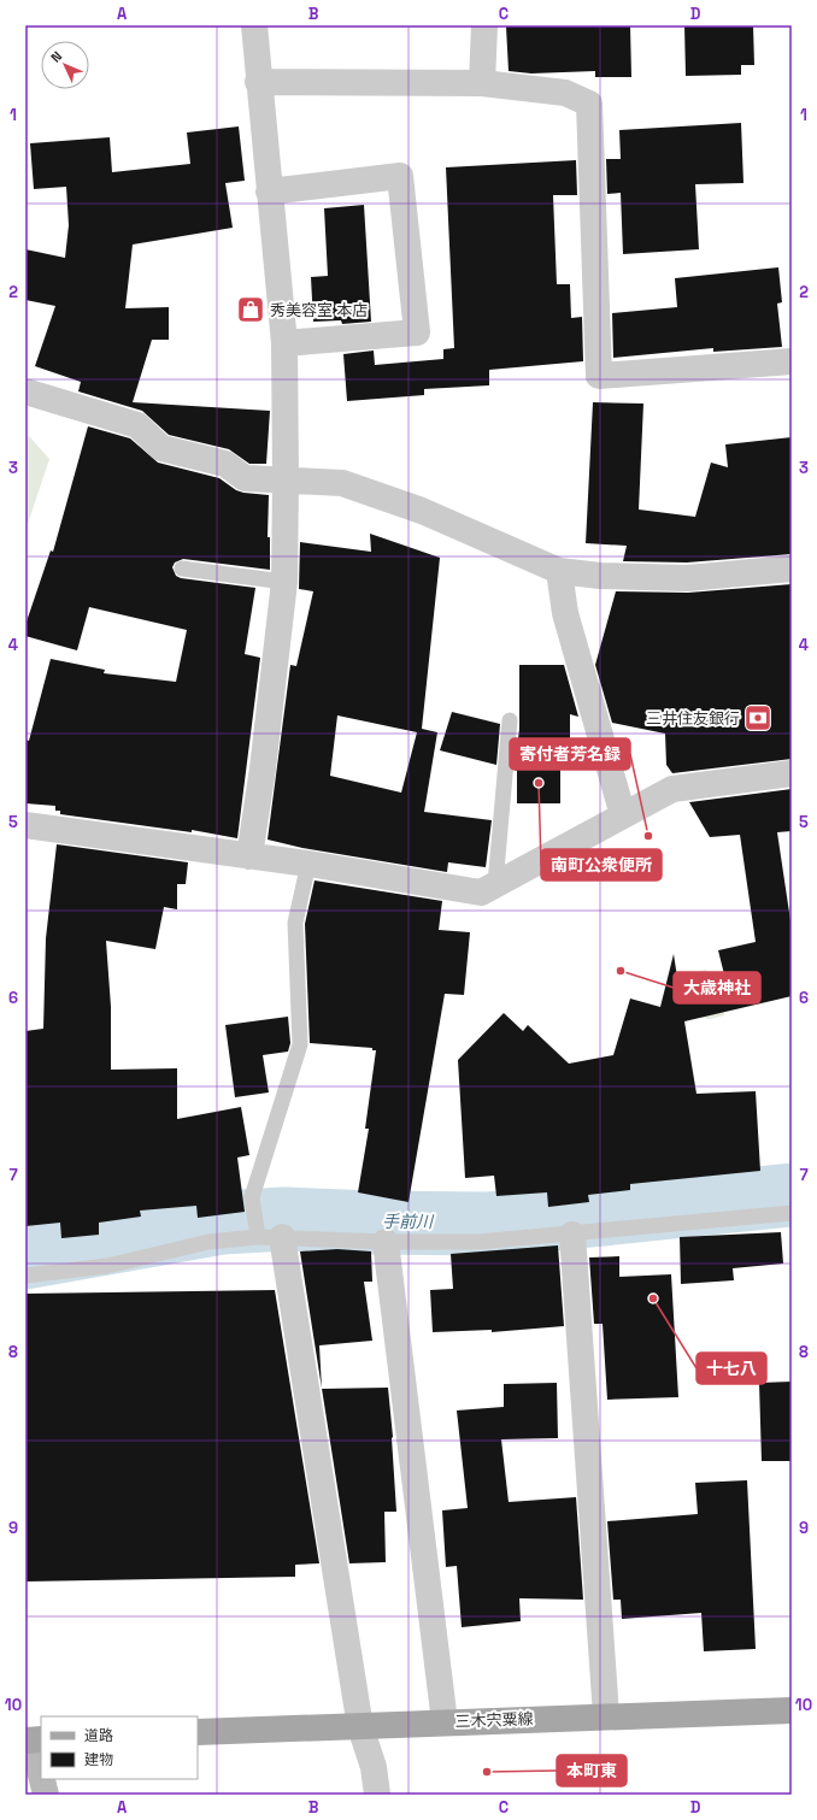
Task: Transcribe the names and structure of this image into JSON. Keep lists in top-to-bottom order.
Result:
{
  "streets": {
    "main road": ["三木宍粟線"]
  },
  "water": ["手前川"],
  "places": {
    "shop": ["秀美容室 本店"],
    "bank": ["三井住友銀行"],
    "other": [
      "南町公衆便所",
      "寄付者芳名録",
      "大歳神社",
      "十七八",
      "本町東"
    ]
  },
  "legend": ["道路", "建物"],
  "north": "top left",
  "grid": {
    "columns": [
      "A",
      "B",
      "C",
      "D"
    ],
    "rows": [
      "1",
      "2",
      "3",
      "4",
      "5",
      "6",
      "7",
      "8",
      "9",
      "10"
    ]
  }
}
